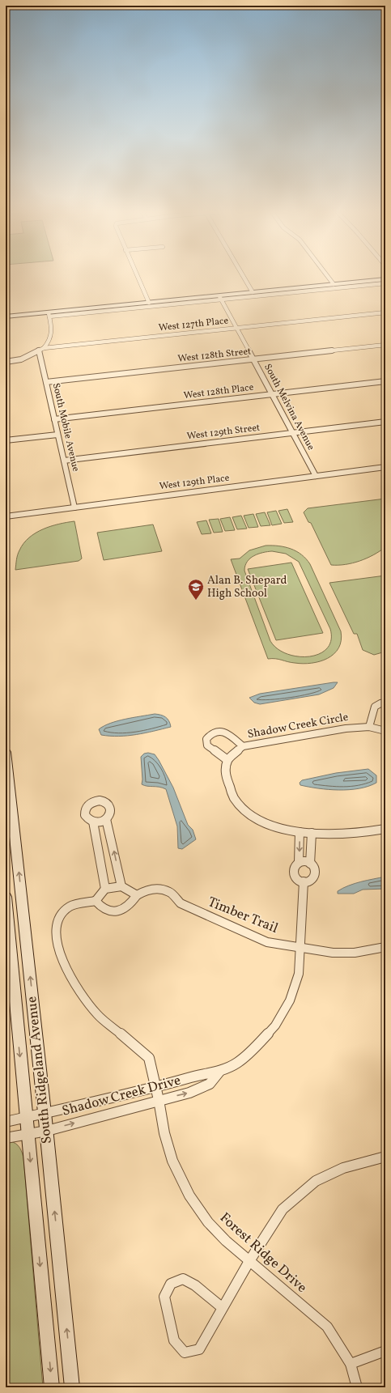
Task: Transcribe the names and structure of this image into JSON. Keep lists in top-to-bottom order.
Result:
{
  "streets": {
    "main road": ["South Ridgeland Avenue"],
    "street": [
      "West 127th Place",
      "West 128th Street",
      "West 128th Place",
      "South Melvina Avenue",
      "South Mobile Avenue",
      "West 129th Street",
      "West 129th Place",
      "Shadow Creek Circle",
      "Timber Trail",
      "Shadow Creek Drive",
      "Forest Ridge Drive"
    ]
  },
  "crossings": [
    ["West 127th Place", "South Melvina Avenue"],
    ["West 127th Place", "South Mobile Avenue"],
    ["West 128th Street", "South Melvina Avenue"],
    ["West 128th Street", "South Mobile Avenue"],
    ["West 128th Place", "South Melvina Avenue"],
    ["West 128th Place", "South Mobile Avenue"],
    ["South Melvina Avenue", "West 129th Street"],
    ["South Melvina Avenue", "West 129th Place"],
    ["South Mobile Avenue", "West 129th Street"],
    ["South Mobile Avenue", "West 129th Place"],
    ["Timber Trail", "Shadow Creek Drive"],
    ["Timber Trail", "Forest Ridge Drive"],
    ["South Ridgeland Avenue", "Shadow Creek Drive"],
    ["Shadow Creek Drive", "Forest Ridge Drive"]
  ],
  "places": {
    "school or university": ["Alan B. Shepard High School"]
  }
}
